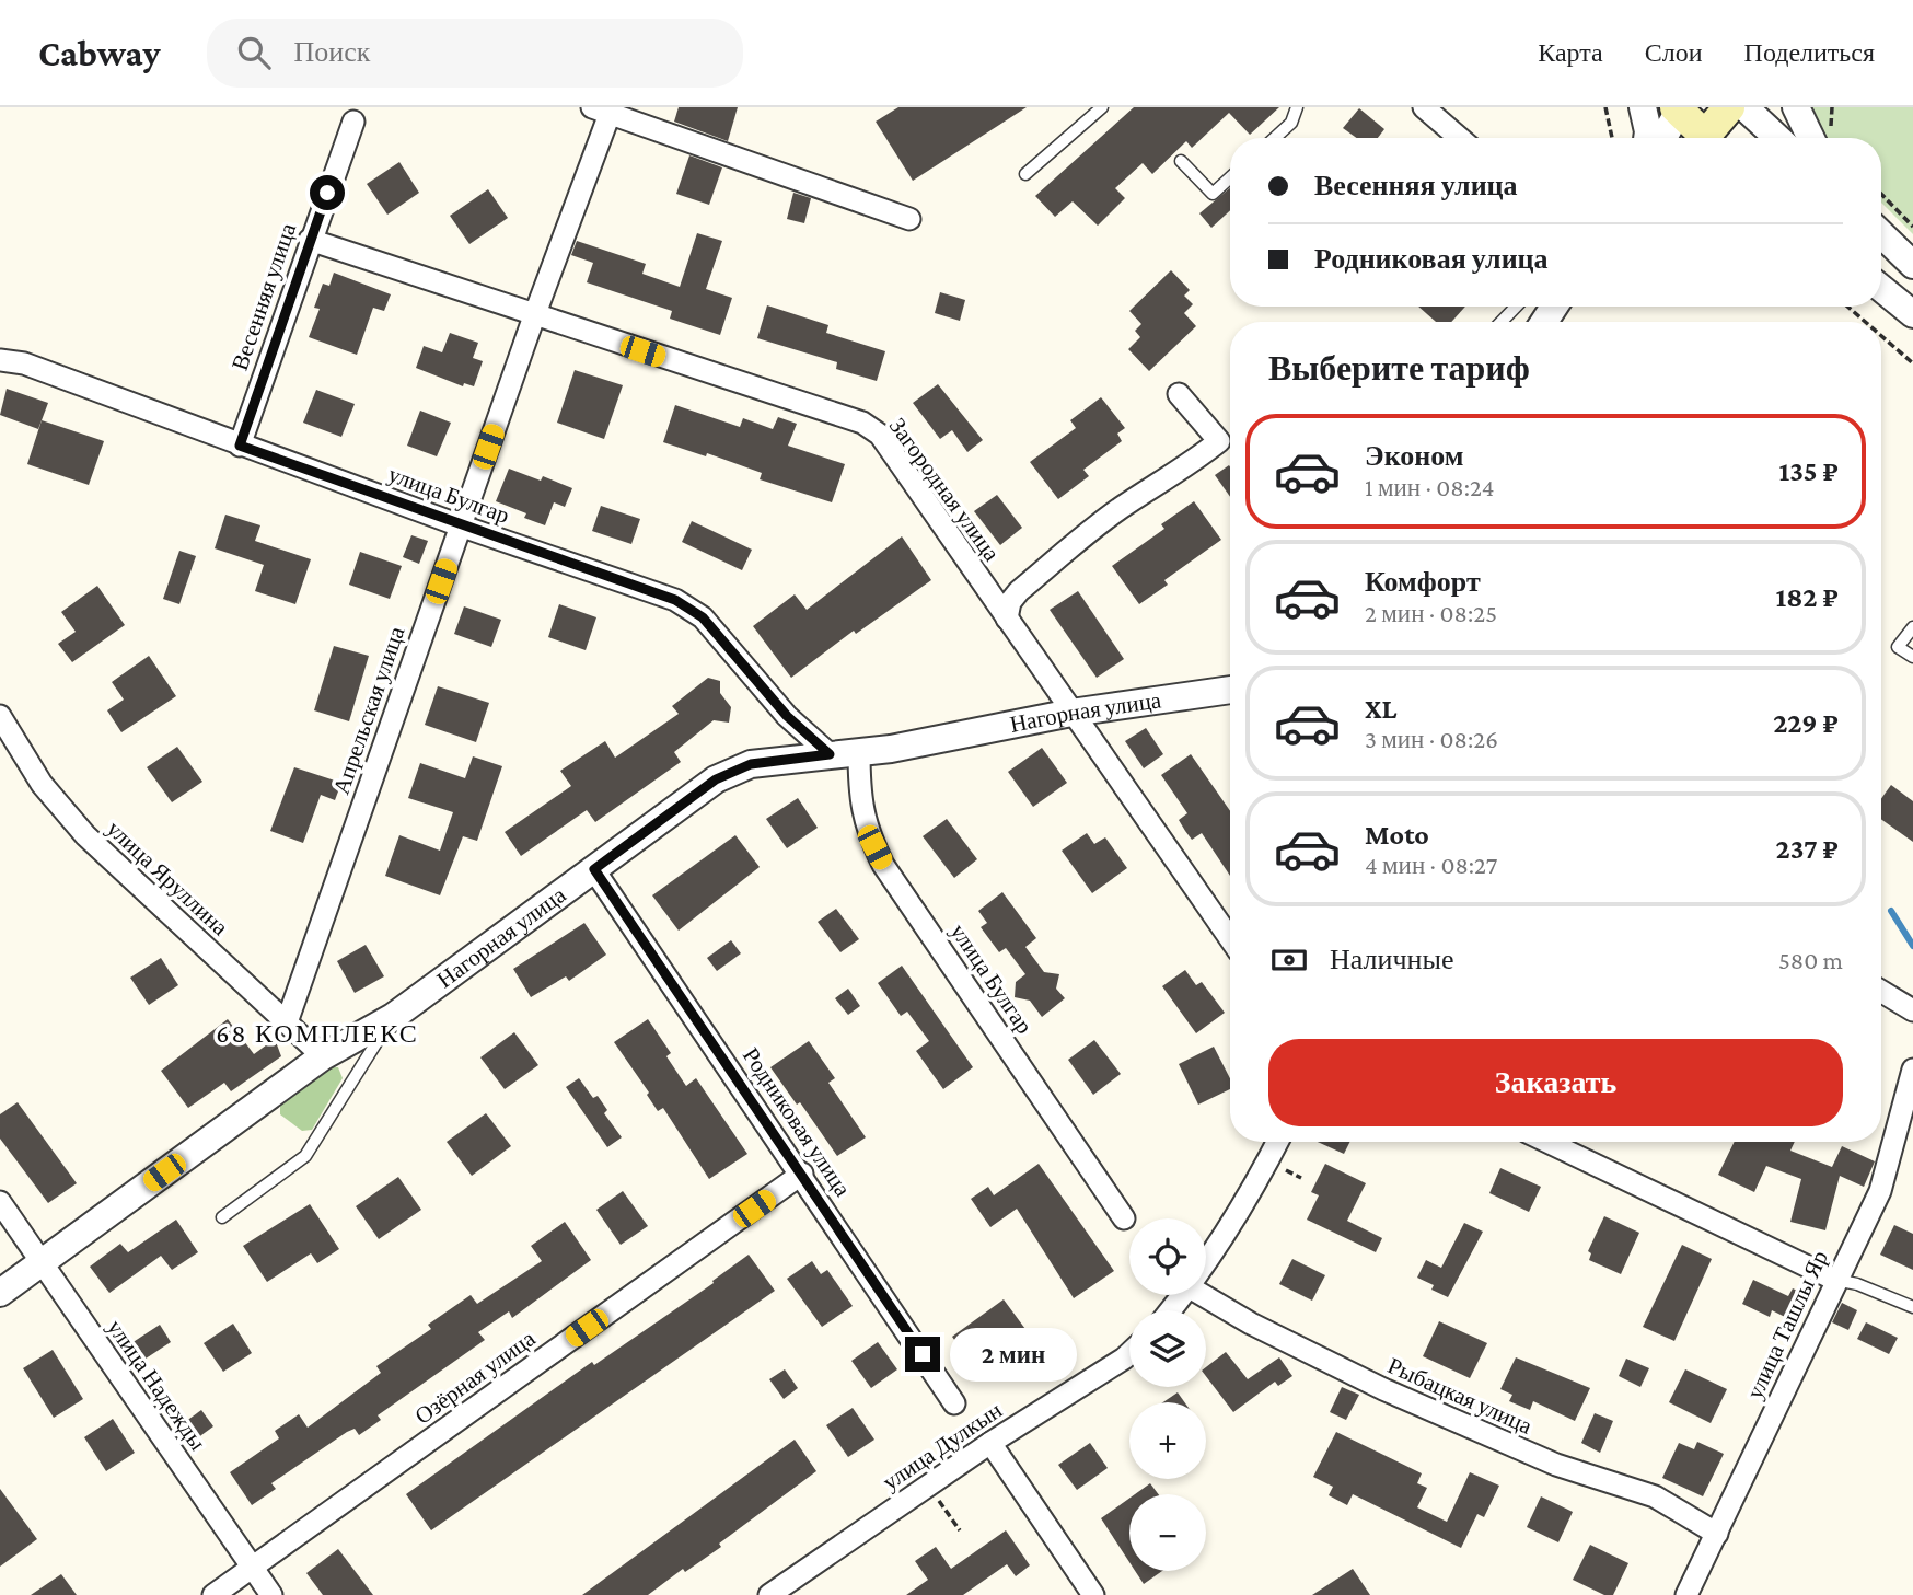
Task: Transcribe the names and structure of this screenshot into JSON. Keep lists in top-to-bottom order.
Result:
{
  "streets": {
    "street": [
      "Весенняя улица",
      "Загородная улица",
      "улица Булгар",
      "Апрельская улица",
      "Нагорная улица",
      "улица Яруллина",
      "Родниковая улица",
      "улица Ташлы Яр",
      "Озёрная улица",
      "улица Надежды",
      "Рыбацкая улица",
      "улица Дулкын"
    ]
  },
  "crossings": [
    ["Весенняя улица", "Загородная улица"],
    ["Весенняя улица", "улица Булгар"],
    ["Загородная улица", "Апрельская улица"],
    ["Загородная улица", "Нагорная улица"],
    ["улица Булгар", "Апрельская улица"],
    ["улица Булгар", "Нагорная улица"],
    ["Апрельская улица", "улица Яруллина"],
    ["Нагорная улица", "улица Яруллина"],
    ["Нагорная улица", "Родниковая улица"],
    ["Нагорная улица", "улица Надежды"],
    ["Родниковая улица", "Озёрная улица"],
    ["улица Ташлы Яр", "Рыбацкая улица"],
    ["Озёрная улица", "улица Надежды"]
  ],
  "districts": ["68 КОМПЛЕКС"],
  "page": {
    "header": "Cabway",
    "search": "Поиск",
    "nav": ["Карта", "Слои", "Поделиться"],
    "banner": ["Весенняя улица", "Родниковая улица"],
    "heading": "Выберите тариф",
    "list": [
      {
        "name": "Эконом",
        "note": "1 мин · 08:24",
        "value": "135 ₽"
      },
      {
        "name": "Комфорт",
        "note": "2 мин · 08:25",
        "value": "182 ₽"
      },
      {
        "name": "XL",
        "note": "3 мин · 08:26",
        "value": "229 ₽"
      },
      {
        "name": "Moto",
        "note": "4 мин · 08:27",
        "value": "237 ₽"
      }
    ],
    "pay": ["Наличные", "580 m"],
    "buttons": "Заказать",
    "map_buttons": ["+", "−"],
    "bubble": "2 мин"
  }
}
